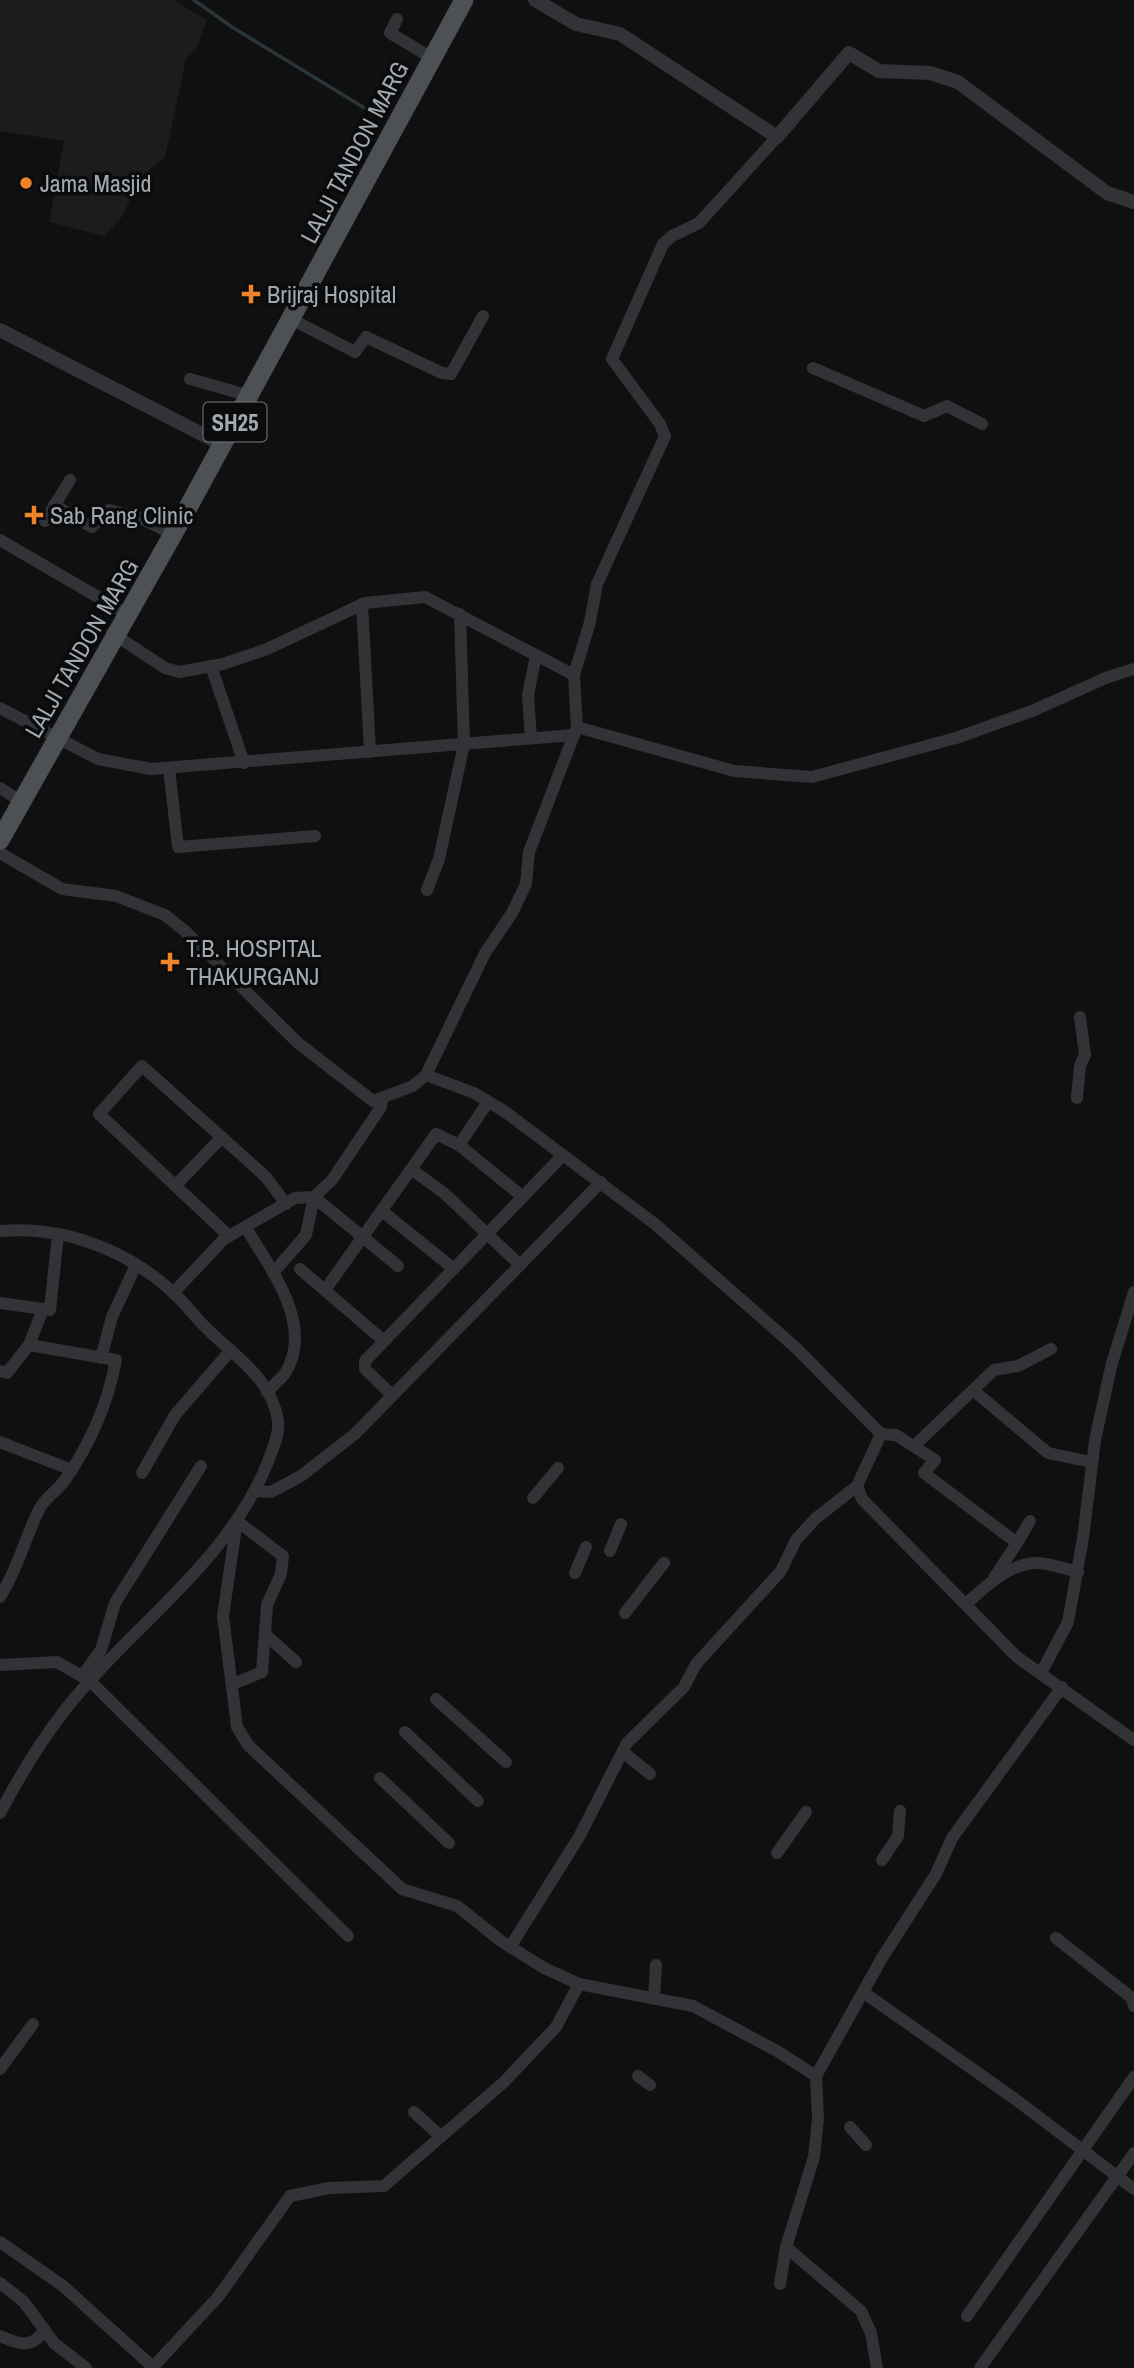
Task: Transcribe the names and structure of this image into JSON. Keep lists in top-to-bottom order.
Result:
{
  "streets": {
    "main road": ["LALJI TANDON MARG", "SH25"]
  },
  "places": {
    "other": ["Jama Masjid"],
    "health": ["Brijraj Hospital", "Sab Rang Clinic", "T.B. HOSPITAL THAKURGANJ"]
  }
}
